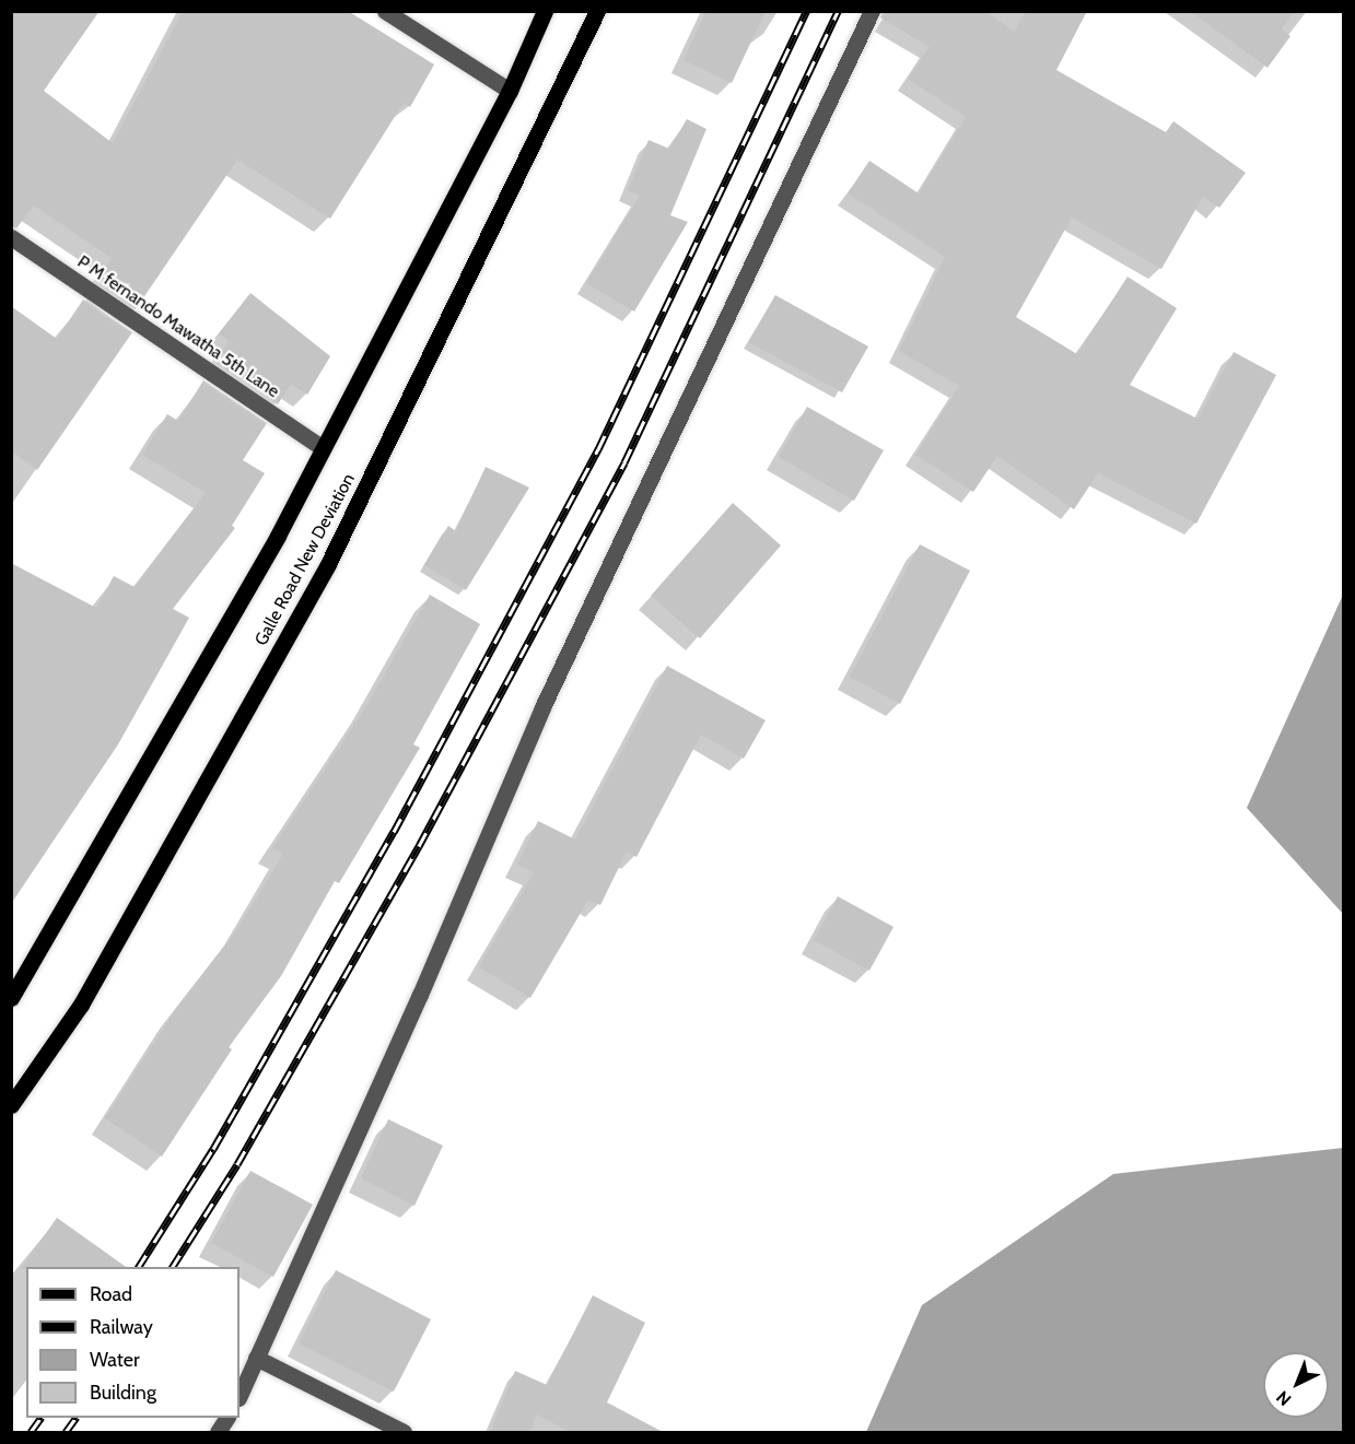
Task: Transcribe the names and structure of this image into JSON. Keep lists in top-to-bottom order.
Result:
{
  "streets": {
    "main road": ["Galle Road New Deviation"],
    "street": ["P M fernando Mawatha 5th Lane"]
  },
  "crossings": [
    ["P M fernando Mawatha 5th Lane", "Galle Road New Deviation"]
  ],
  "legend": [
    "Road",
    "Railway",
    "Water",
    "Building"
  ],
  "north": "bottom left"
}
